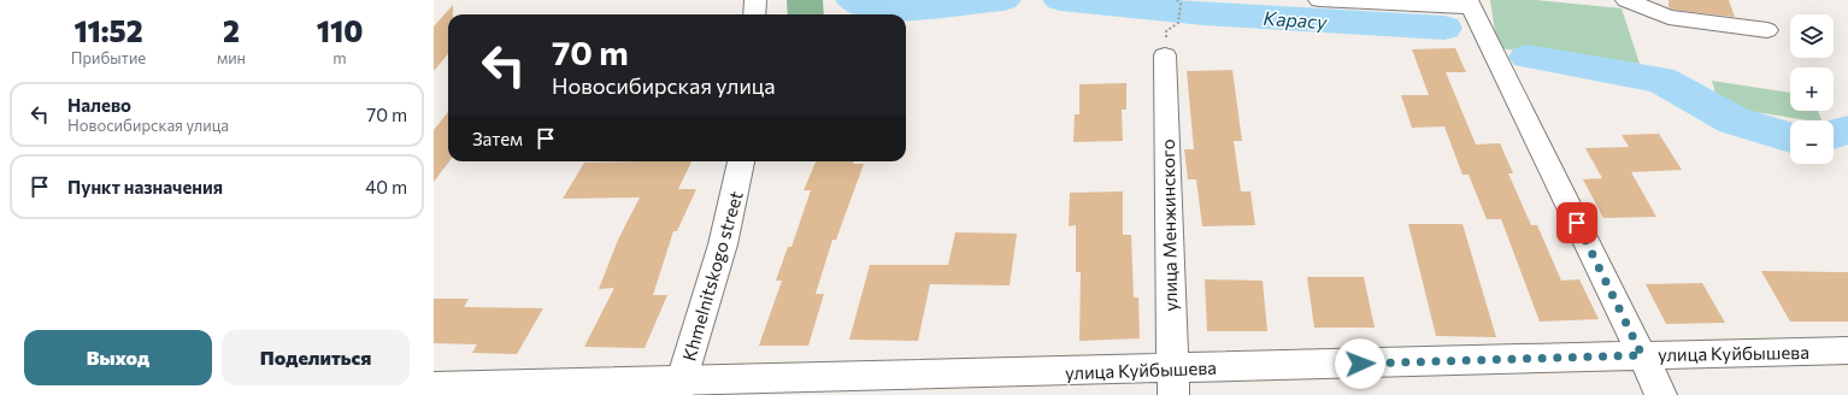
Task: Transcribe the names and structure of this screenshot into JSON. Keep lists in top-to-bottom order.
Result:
{
  "streets": {
    "street": ["улица Менжинского", "Khmelnitskogo street", "улица Куйбышева"]
  },
  "crossings": [
    ["улица Менжинского", "улица Куйбышева"],
    ["Khmelnitskogo street", "улица Куйбышева"]
  ],
  "water": ["Карасу"],
  "page": {
    "eta": [
      "11:52",
      "Прибытие",
      "2",
      "мин",
      "110",
      "m"
    ],
    "map_buttons": ["+", "−"],
    "turn": ["70 m", "Новосибирская улица"],
    "list": [
      {
        "name": "Налево",
        "note": "Новосибирская улица",
        "value": "70 m"
      },
      {
        "name": "Пункт назначения",
        "value": "40 m"
      }
    ],
    "then": "Затем",
    "buttons": ["Выход", "Поделиться"]
  }
}
